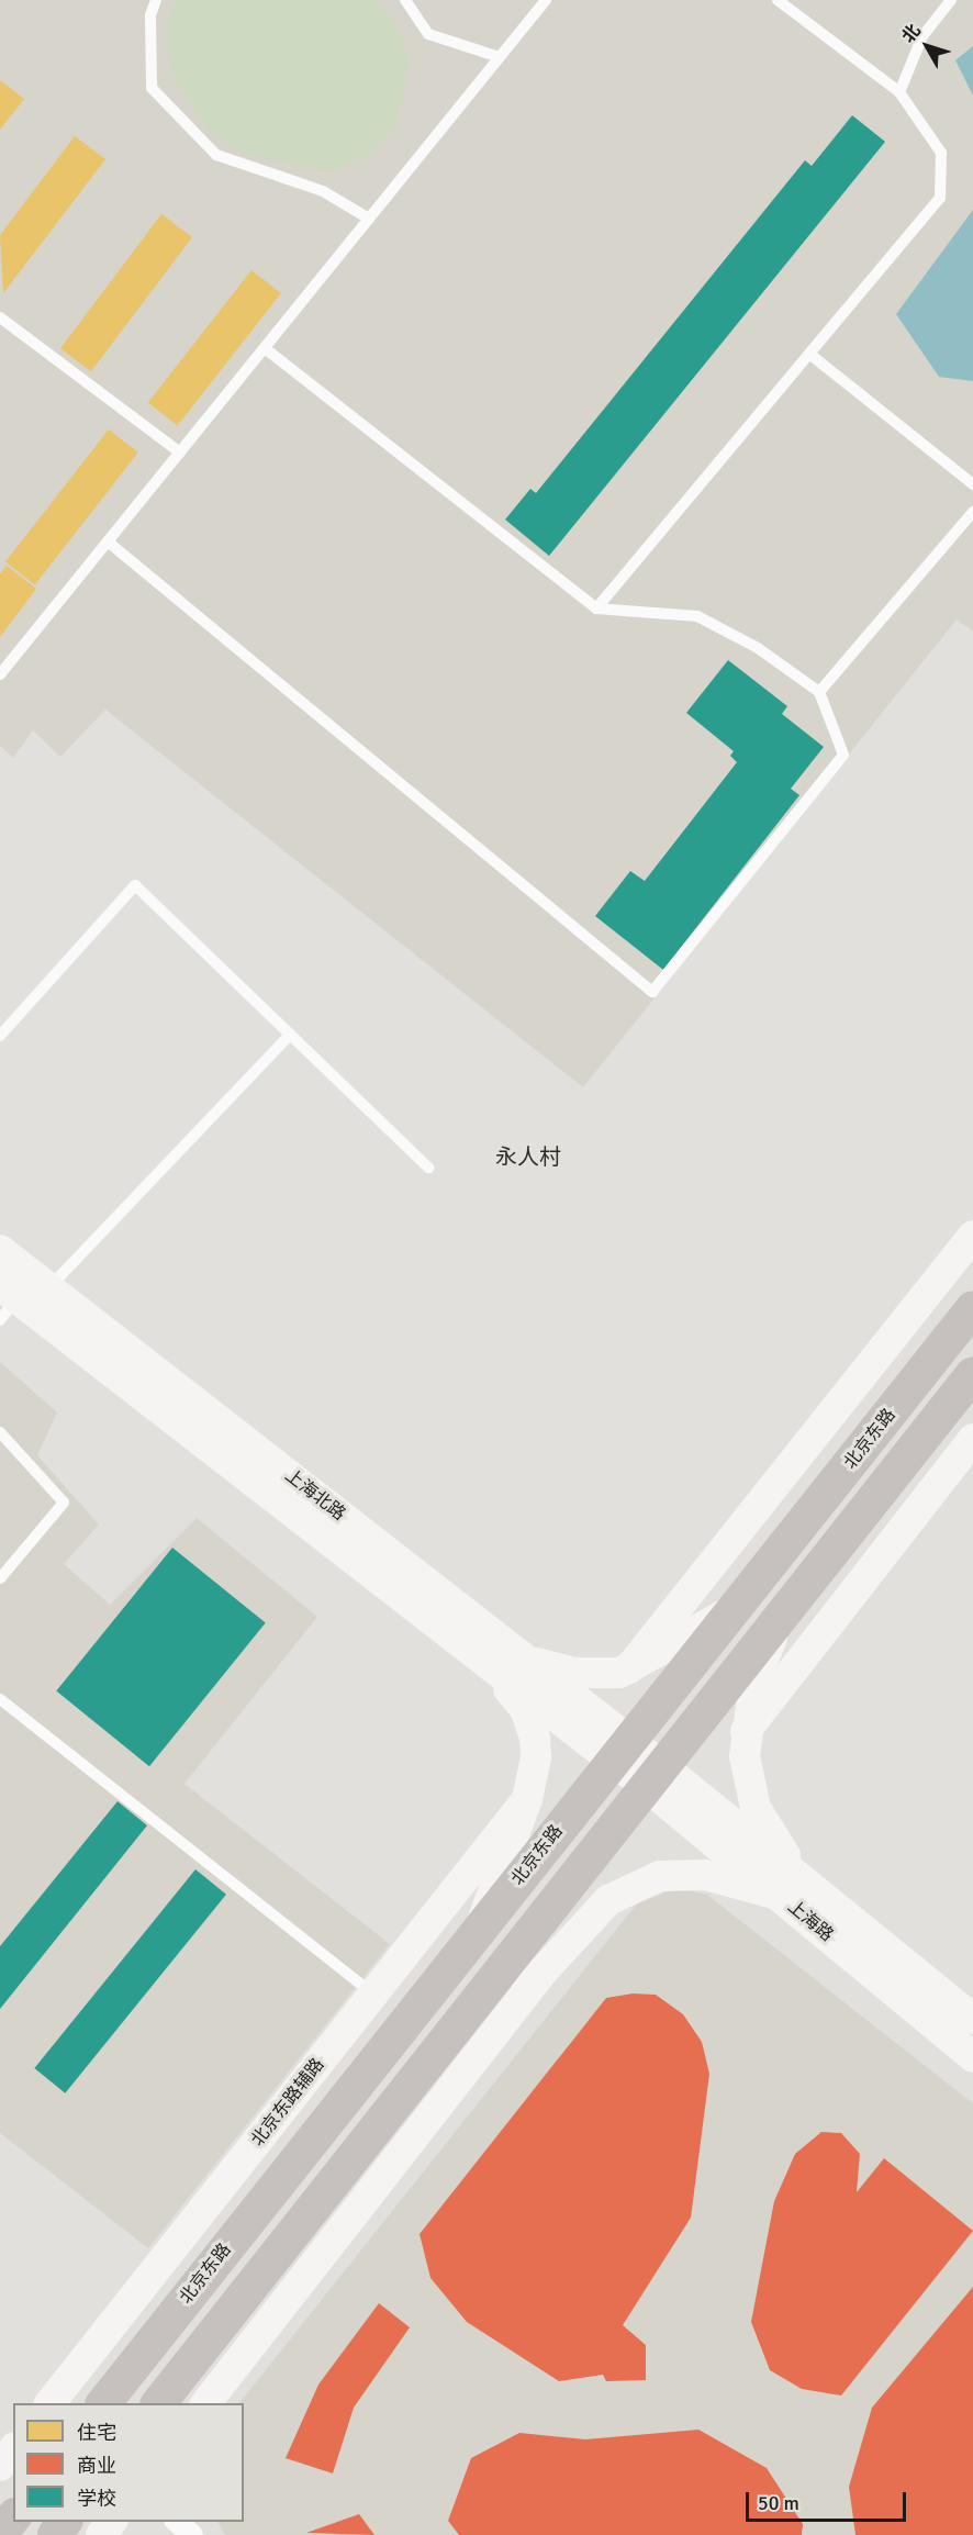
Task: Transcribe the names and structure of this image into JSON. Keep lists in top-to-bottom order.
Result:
{
  "streets": {
    "main road": [
      "北京东路",
      "上海北路",
      "上海路",
      "北京东路辅路"
    ]
  },
  "crossings": [
    ["北京东路", "上海北路"],
    ["北京东路", "上海路"],
    ["上海北路", "上海路"]
  ],
  "districts": ["永人村"],
  "legend": ["住宅", "商业", "学校"],
  "scale_bar": "50 m",
  "north": "top left"
}
